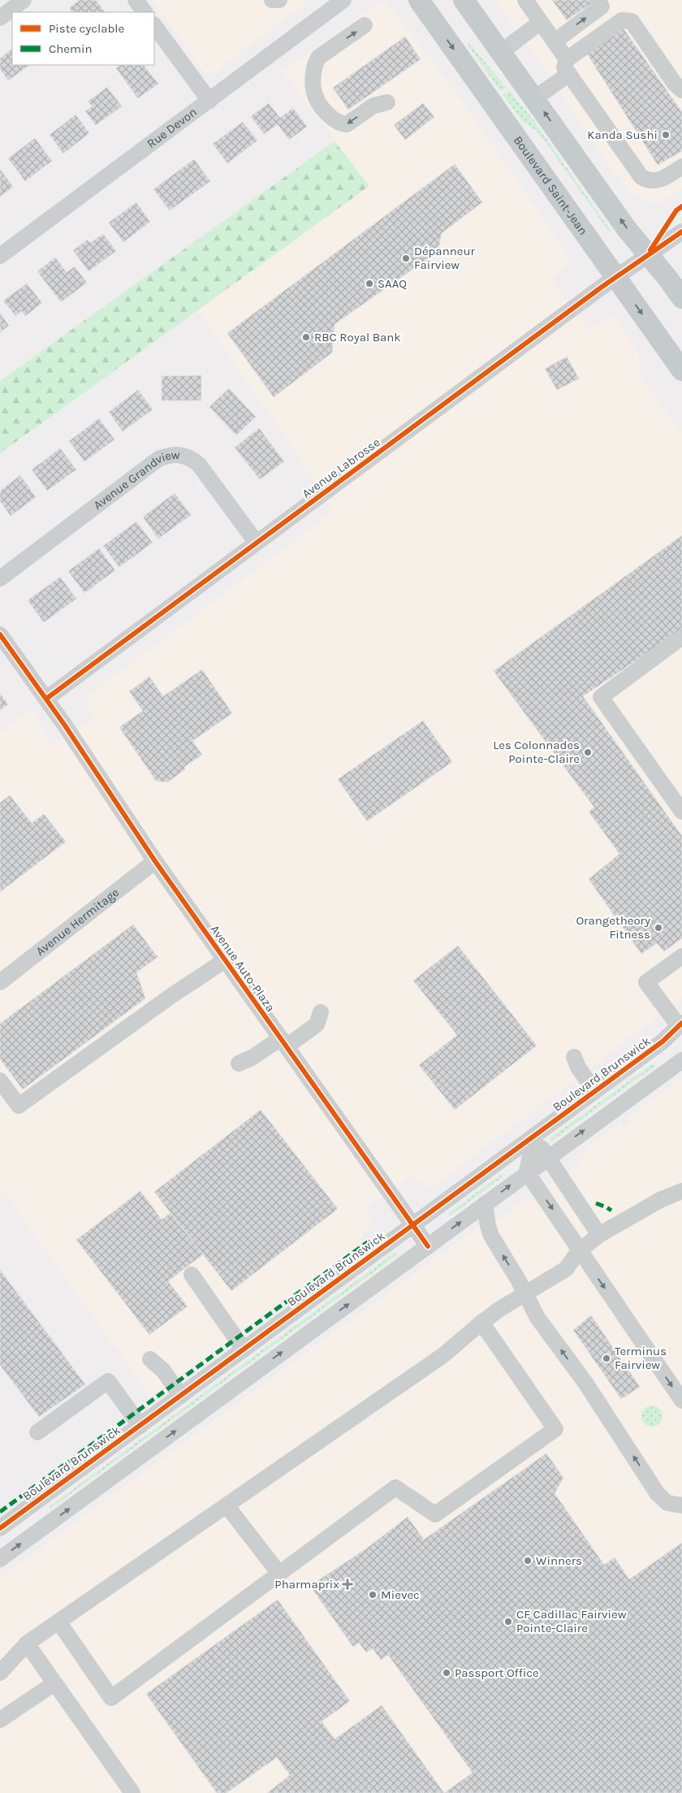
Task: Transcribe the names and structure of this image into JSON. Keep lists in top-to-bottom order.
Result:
{
  "streets": {
    "main road": ["Boulevard Saint-Jean"],
    "street": [
      "Rue Devon",
      "Avenue Labrosse",
      "Avenue Grandview",
      "Avenue Hermitage",
      "Avenue Auto-Plaza",
      "Boulevard Brunswick"
    ]
  },
  "crossings": [
    ["Boulevard Saint-Jean", "Avenue Labrosse"],
    ["Avenue Labrosse", "Avenue Grandview"],
    ["Avenue Labrosse", "Avenue Auto-Plaza"],
    ["Avenue Hermitage", "Avenue Auto-Plaza"],
    ["Avenue Auto-Plaza", "Boulevard Brunswick"]
  ],
  "places": {
    "other": [
      "Kanda Sushi",
      "Dépanneur Fairview",
      "SAAQ",
      "RBC Royal Bank",
      "Les Colonnades Pointe-Claire",
      "Orangetheory Fitness",
      "Terminus Fairview",
      "Winners",
      "Mievec",
      "CF Cadillac Fairview Pointe-Claire",
      "Passport Office"
    ],
    "health": ["Pharmaprix"]
  },
  "legend": ["Piste cyclable", "Chemin"]
}
